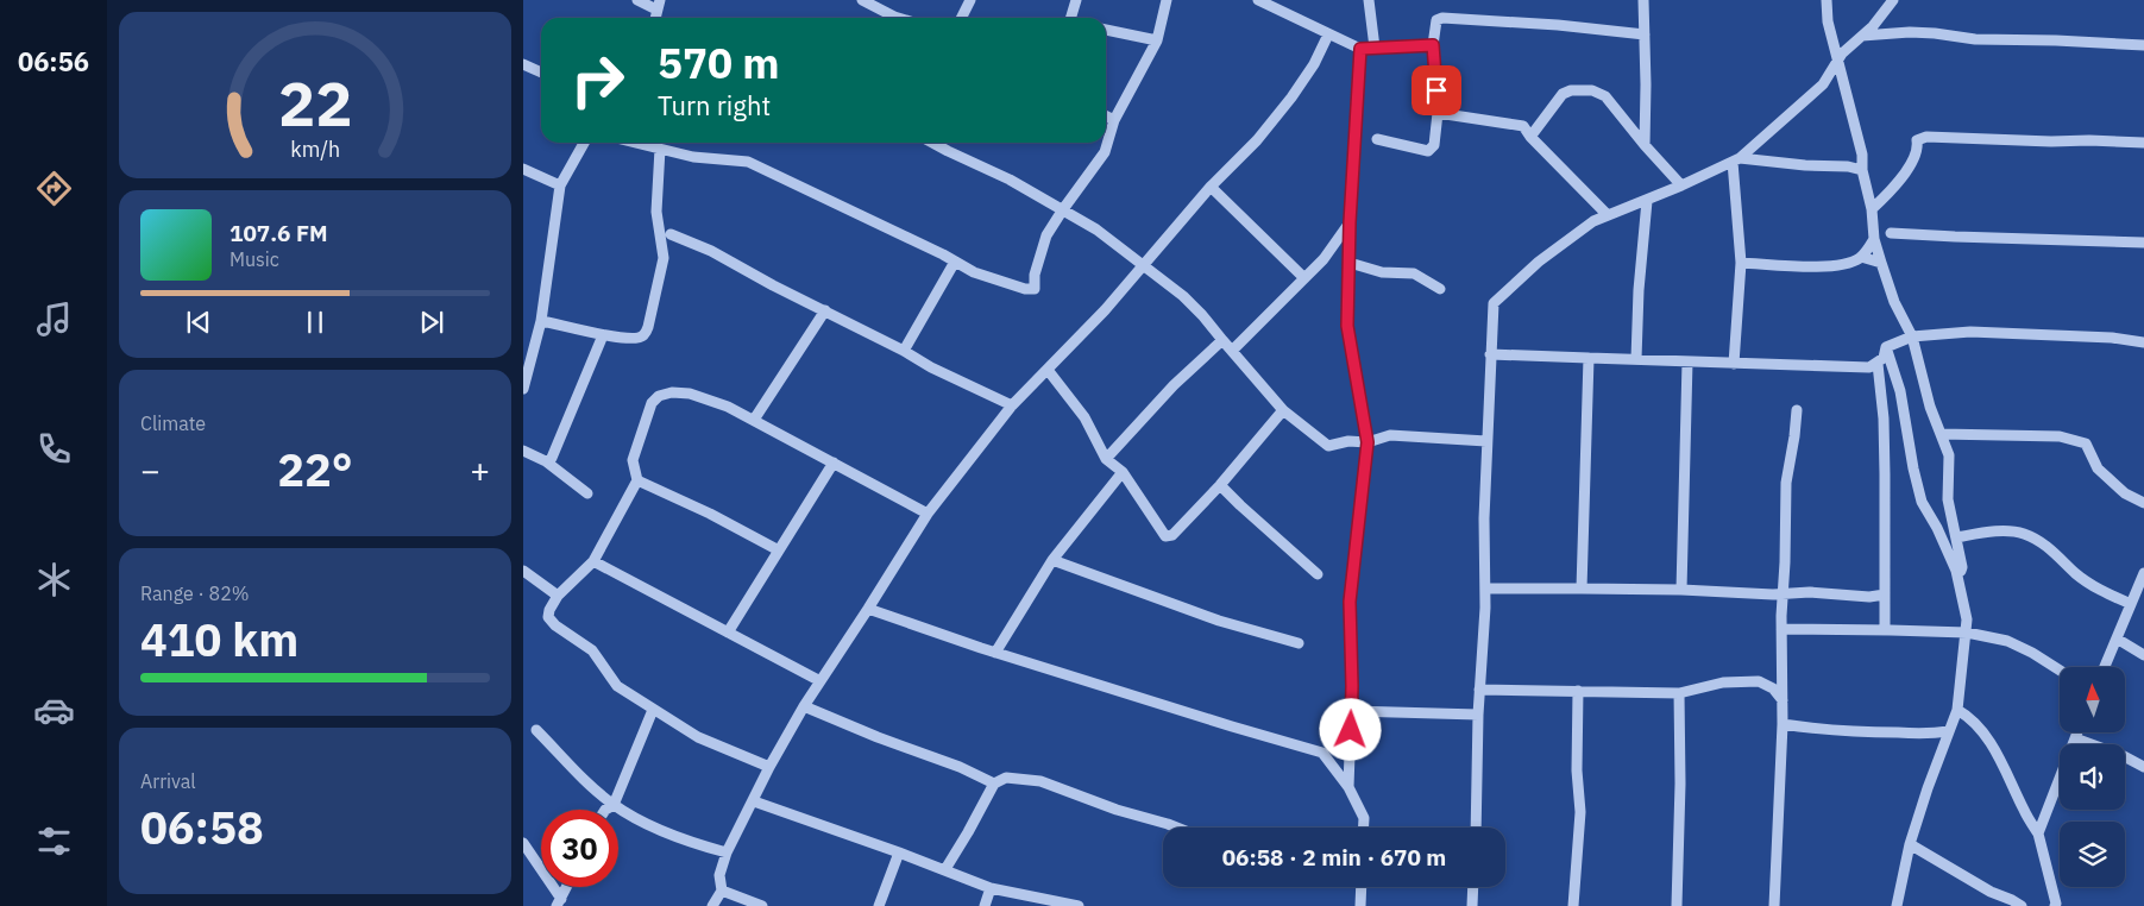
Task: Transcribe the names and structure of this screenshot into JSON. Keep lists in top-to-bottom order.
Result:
{
  "north": "top",
  "page": {
    "tabs": "06:56",
    "turn": ["570 m", "Turn right"],
    "song": ["107.6 FM", "Music"],
    "tile": [
      "Climate",
      ["Range · 82%", "410 km"],
      ["Arrival", "06:58"]
    ],
    "heat": ["−", "22°", "+"],
    "limit": "30",
    "trip": "06:58 · 2 min · 670 m",
    "gauge": ["22", "km/h"]
  }
}
